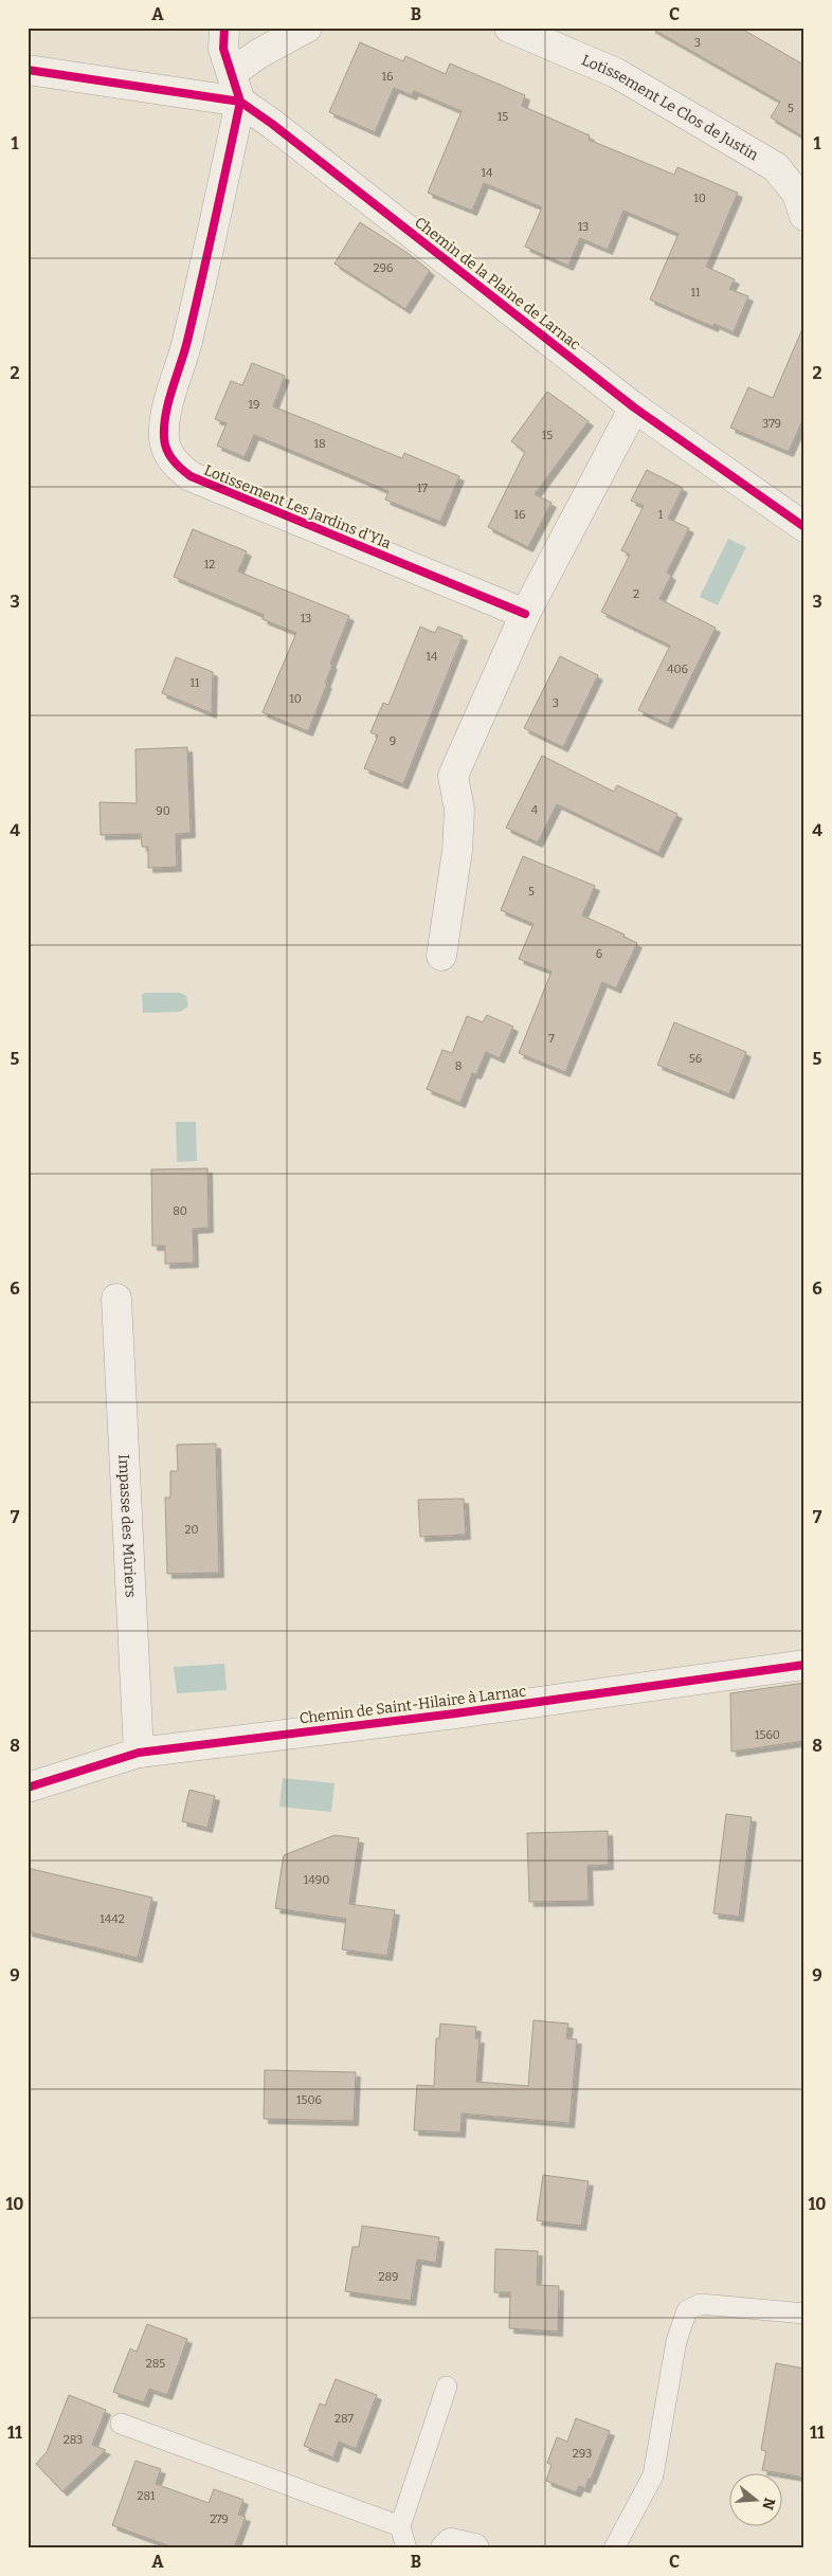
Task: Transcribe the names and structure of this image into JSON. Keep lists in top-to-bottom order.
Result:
{
  "streets": {
    "street": [
      "Lotissement Le Clos de Justin",
      "Chemin de la Plaine de Larnac",
      "Lotissement Les Jardins d'Yla",
      "Impasse des Mûriers",
      "Chemin de Saint-Hilaire à Larnac"
    ]
  },
  "crossings": [
    ["Chemin de la Plaine de Larnac", "Lotissement Les Jardins d'Yla"],
    ["Impasse des Mûriers", "Chemin de Saint-Hilaire à Larnac"]
  ],
  "house_numbers": [
    "3",
    "16",
    "5",
    "15",
    "14",
    "10",
    "13",
    "296",
    "11",
    "19",
    "379",
    "15",
    "18",
    "17",
    "16",
    "1",
    "12",
    "2",
    "13",
    "14",
    "406",
    "11",
    "10",
    "3",
    "9",
    "4",
    "90",
    "5",
    "6",
    "7",
    "56",
    "8",
    "80",
    "20",
    "1560",
    "1490",
    "1442",
    "1506",
    "289",
    "285",
    "287",
    "283",
    "293",
    "281",
    "279"
  ],
  "north": "right",
  "grid": {
    "columns": ["A", "B", "C"],
    "rows": [
      "1",
      "2",
      "3",
      "4",
      "5",
      "6",
      "7",
      "8",
      "9",
      "10",
      "11"
    ]
  }
}
